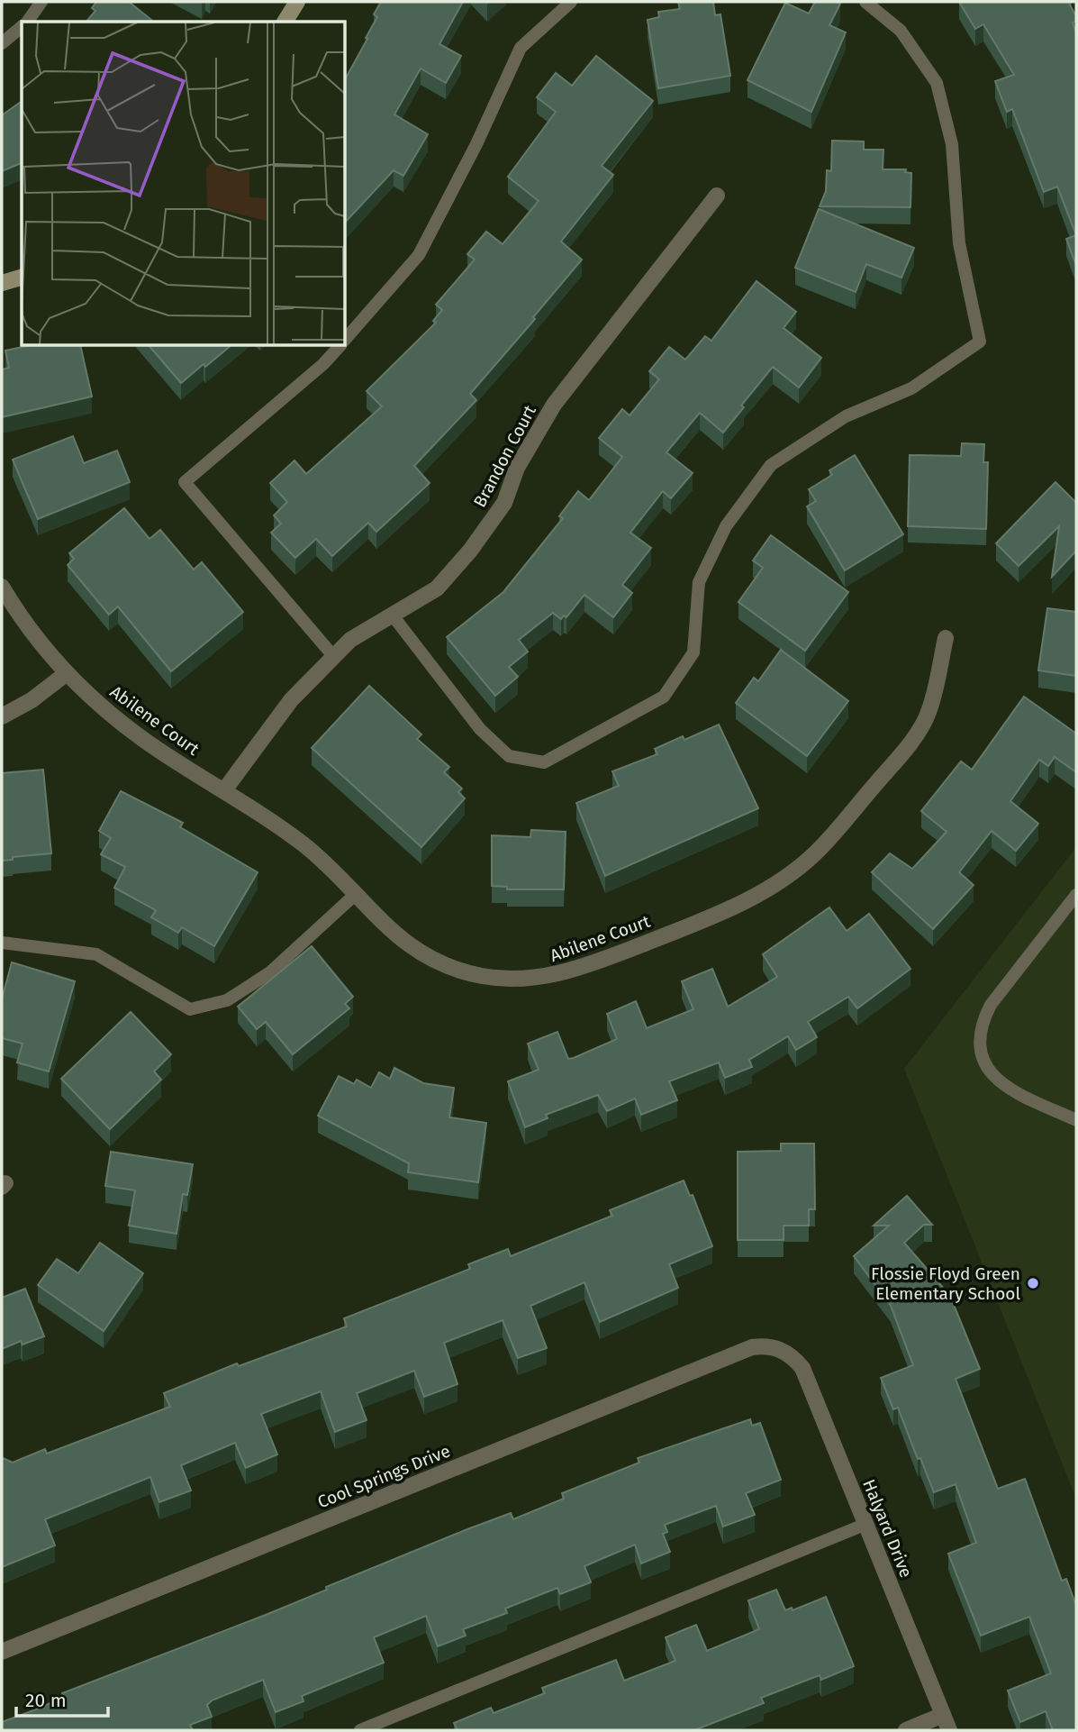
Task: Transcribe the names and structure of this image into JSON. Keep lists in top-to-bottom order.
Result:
{
  "streets": {
    "street": [
      "Brandon Court",
      "Abilene Court",
      "Cool Springs Drive",
      "Halyard Drive"
    ]
  },
  "crossings": [
    ["Brandon Court", "Abilene Court"],
    ["Cool Springs Drive", "Halyard Drive"]
  ],
  "places": ["Flossie Floyd Green Elementary School"],
  "scale_bar": "20 m"
}
